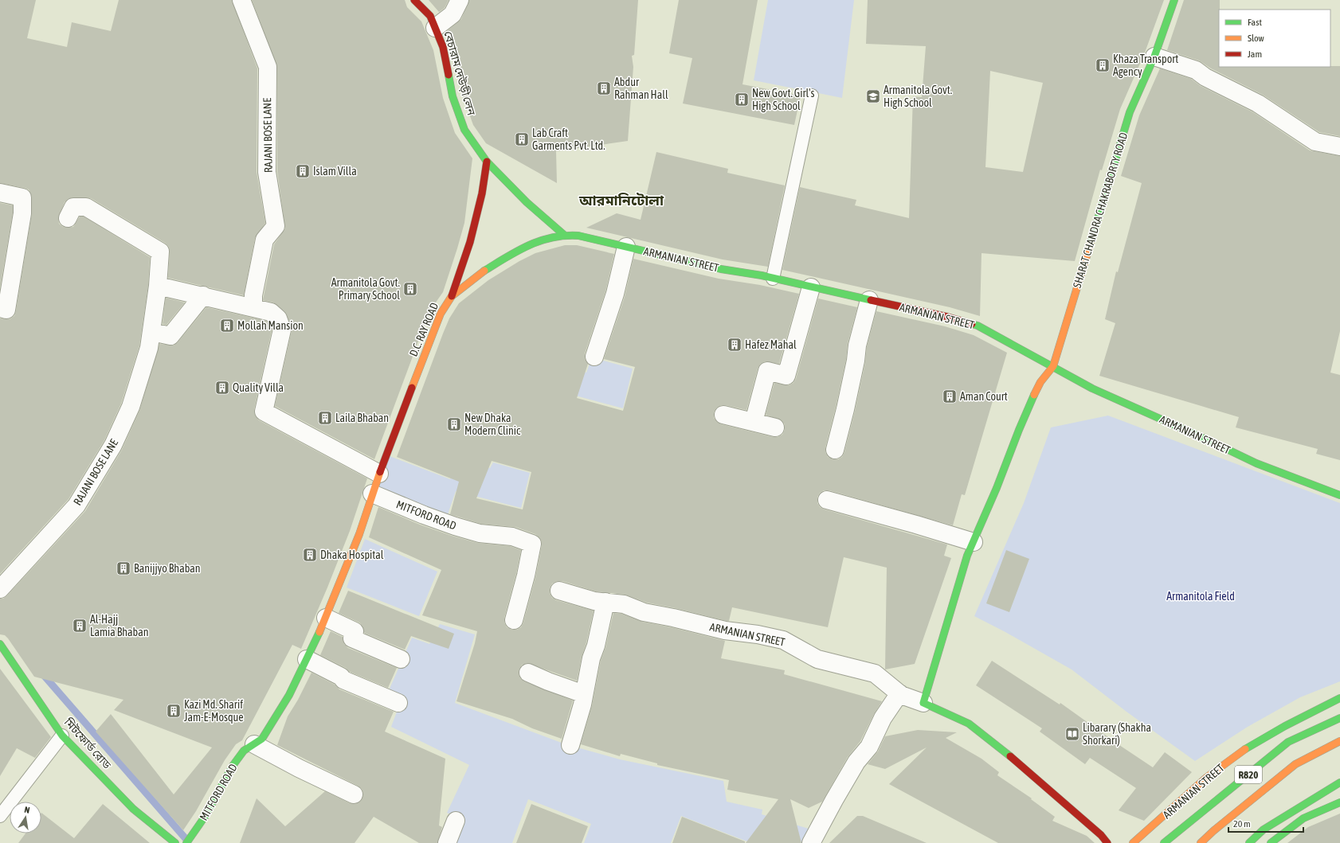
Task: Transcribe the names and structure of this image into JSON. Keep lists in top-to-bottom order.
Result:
{
  "streets": {
    "main road": [
      "বেচারাম দেউড়ী লেন",
      "SHARAT CHANDRA CHAKRABORTY ROAD",
      "ARMANIAN STREET",
      "D.C. RAY ROAD",
      "MITFORD ROAD",
      "মিটফোর্ড রোড",
      "R820"
    ],
    "street": ["RAJANI BOSE LANE"]
  },
  "crossings": [
    ["বেচারাম দেউড়ী লেন", "ARMANIAN STREET"],
    ["বেচারাম দেউড়ী লেন", "D.C. RAY ROAD"],
    ["SHARAT CHANDRA CHAKRABORTY ROAD", "ARMANIAN STREET"],
    ["ARMANIAN STREET", "D.C. RAY ROAD"],
    ["D.C. RAY ROAD", "MITFORD ROAD"]
  ],
  "districts": ["আরমানিটোলা"],
  "parks": ["Armanitola Field"],
  "places": {
    "building": [
      "Khaza Transport Agency",
      "Abdur Rahman Hall",
      "New Govt. Girl's High School",
      "Lab Craft Garments Pvt. Ltd.",
      "Islam Villa",
      "Armanitola Govt. Primary School",
      "Mollah Mansion",
      "Hafez Mahal",
      "Quality Villa",
      "Aman Court",
      "Laila Bhaban",
      "New Dhaka Modern Clinic",
      "Dhaka Hospital",
      "Banijjyo Bhaban",
      "Al-Hajj Lamia Bhaban",
      "Kazi Md. Sharif Jam-E-Mosque"
    ],
    "school or university": ["Armanitola Govt. High School"],
    "library": ["Libarary (Shakha Shorkari)"]
  },
  "legend": ["Fast", "Slow", "Jam"],
  "scale_bar": "20 m",
  "north": "top"
}
